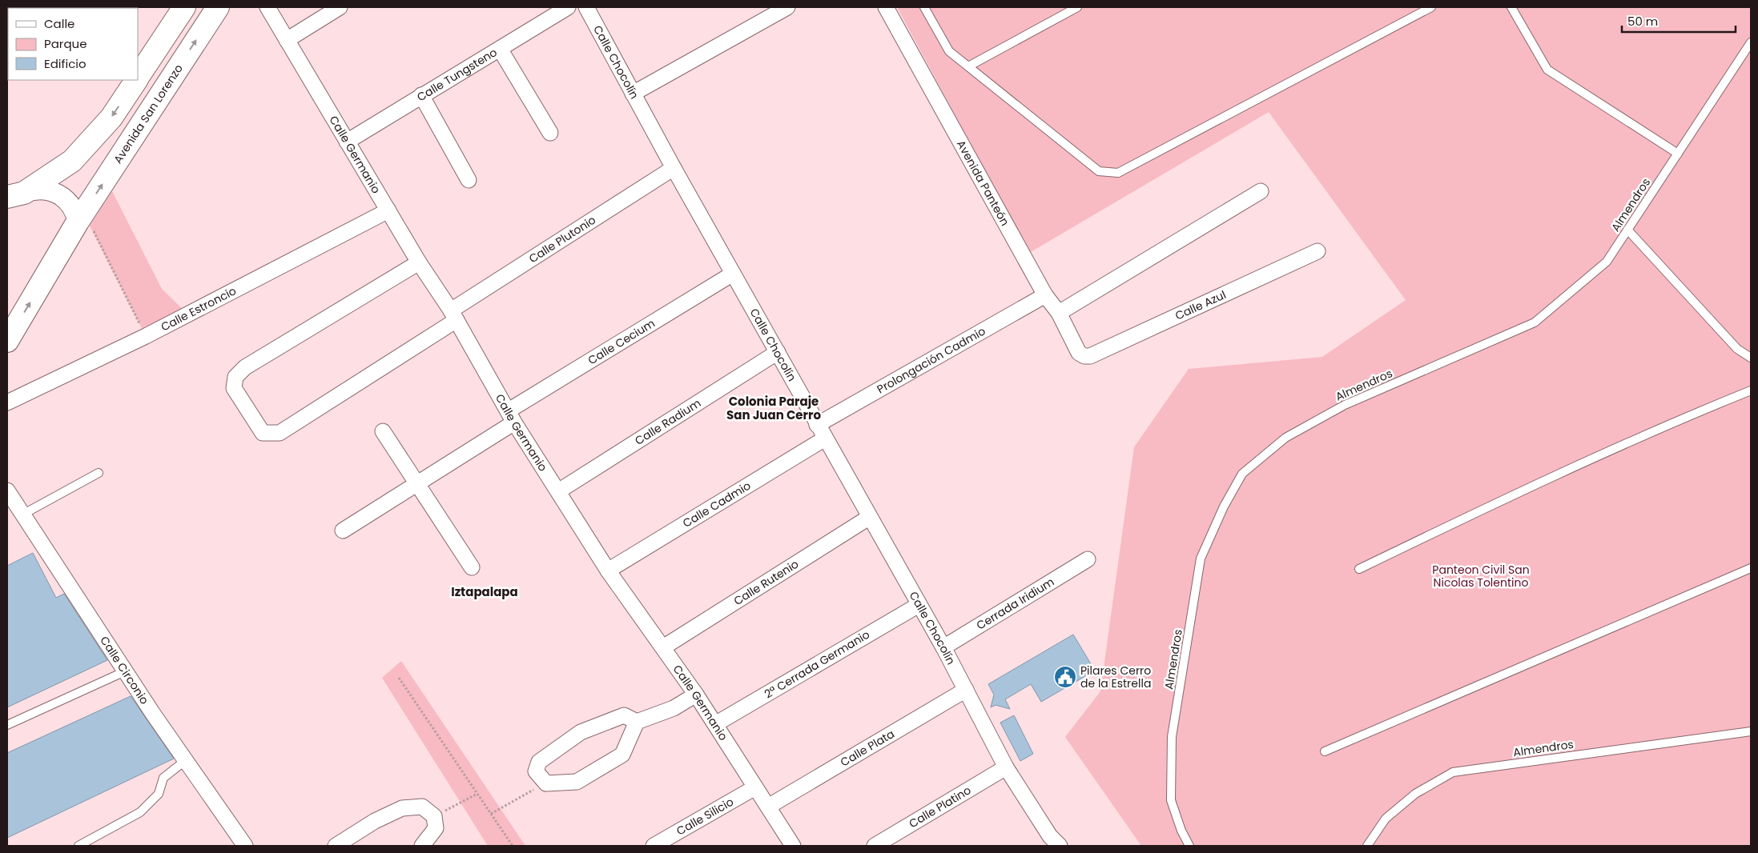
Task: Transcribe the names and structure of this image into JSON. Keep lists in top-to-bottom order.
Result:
{
  "streets": {
    "main road": ["Avenida San Lorenzo"],
    "street": [
      "Calle Chocolín",
      "Calle Tungsteno",
      "Calle Germanio",
      "Avenida Panteón",
      "Calle Plutonio",
      "Calle Azul",
      "Calle Estroncio",
      "Calle Cecium",
      "Prolongación Cadmio",
      "Calle Radium",
      "Calle Cadmio",
      "Calle Rutenio",
      "Cerrada Iridium",
      "2ª Cerrada Germanio",
      "Calle Circonio",
      "Calle Plata",
      "Calle Platino",
      "Calle Silicio"
    ],
    "lane": ["Almendros"]
  },
  "crossings": [
    ["Calle Chocolín", "Calle Plutonio"],
    ["Calle Chocolín", "Calle Cecium"],
    ["Calle Chocolín", "Prolongación Cadmio"],
    ["Calle Chocolín", "Calle Radium"],
    ["Calle Chocolín", "Calle Cadmio"],
    ["Calle Chocolín", "Calle Rutenio"],
    ["Calle Chocolín", "Cerrada Iridium"],
    ["Calle Chocolín", "2ª Cerrada Germanio"],
    ["Calle Chocolín", "Calle Plata"],
    ["Calle Chocolín", "Calle Platino"],
    ["Calle Tungsteno", "Calle Germanio"],
    ["Calle Germanio", "Calle Plutonio"],
    ["Calle Germanio", "Calle Estroncio"],
    ["Calle Germanio", "Calle Cecium"],
    ["Calle Germanio", "Calle Radium"],
    ["Calle Germanio", "Calle Cadmio"],
    ["Calle Germanio", "Calle Rutenio"],
    ["Calle Germanio", "2ª Cerrada Germanio"],
    ["Calle Germanio", "Calle Plata"],
    ["Calle Germanio", "Calle Silicio"],
    ["Avenida Panteón", "Calle Azul"],
    ["Avenida Panteón", "Prolongación Cadmio"]
  ],
  "districts": ["Colonia Paraje San Juan Cerro", "Iztapalapa"],
  "parks": ["Panteon Civil San Nicolas Tolentino"],
  "places": {
    "public building": ["Pilares Cerro de la Estrella"]
  },
  "legend": ["Calle", "Parque", "Edificio"],
  "scale_bar": "50 m"
}
